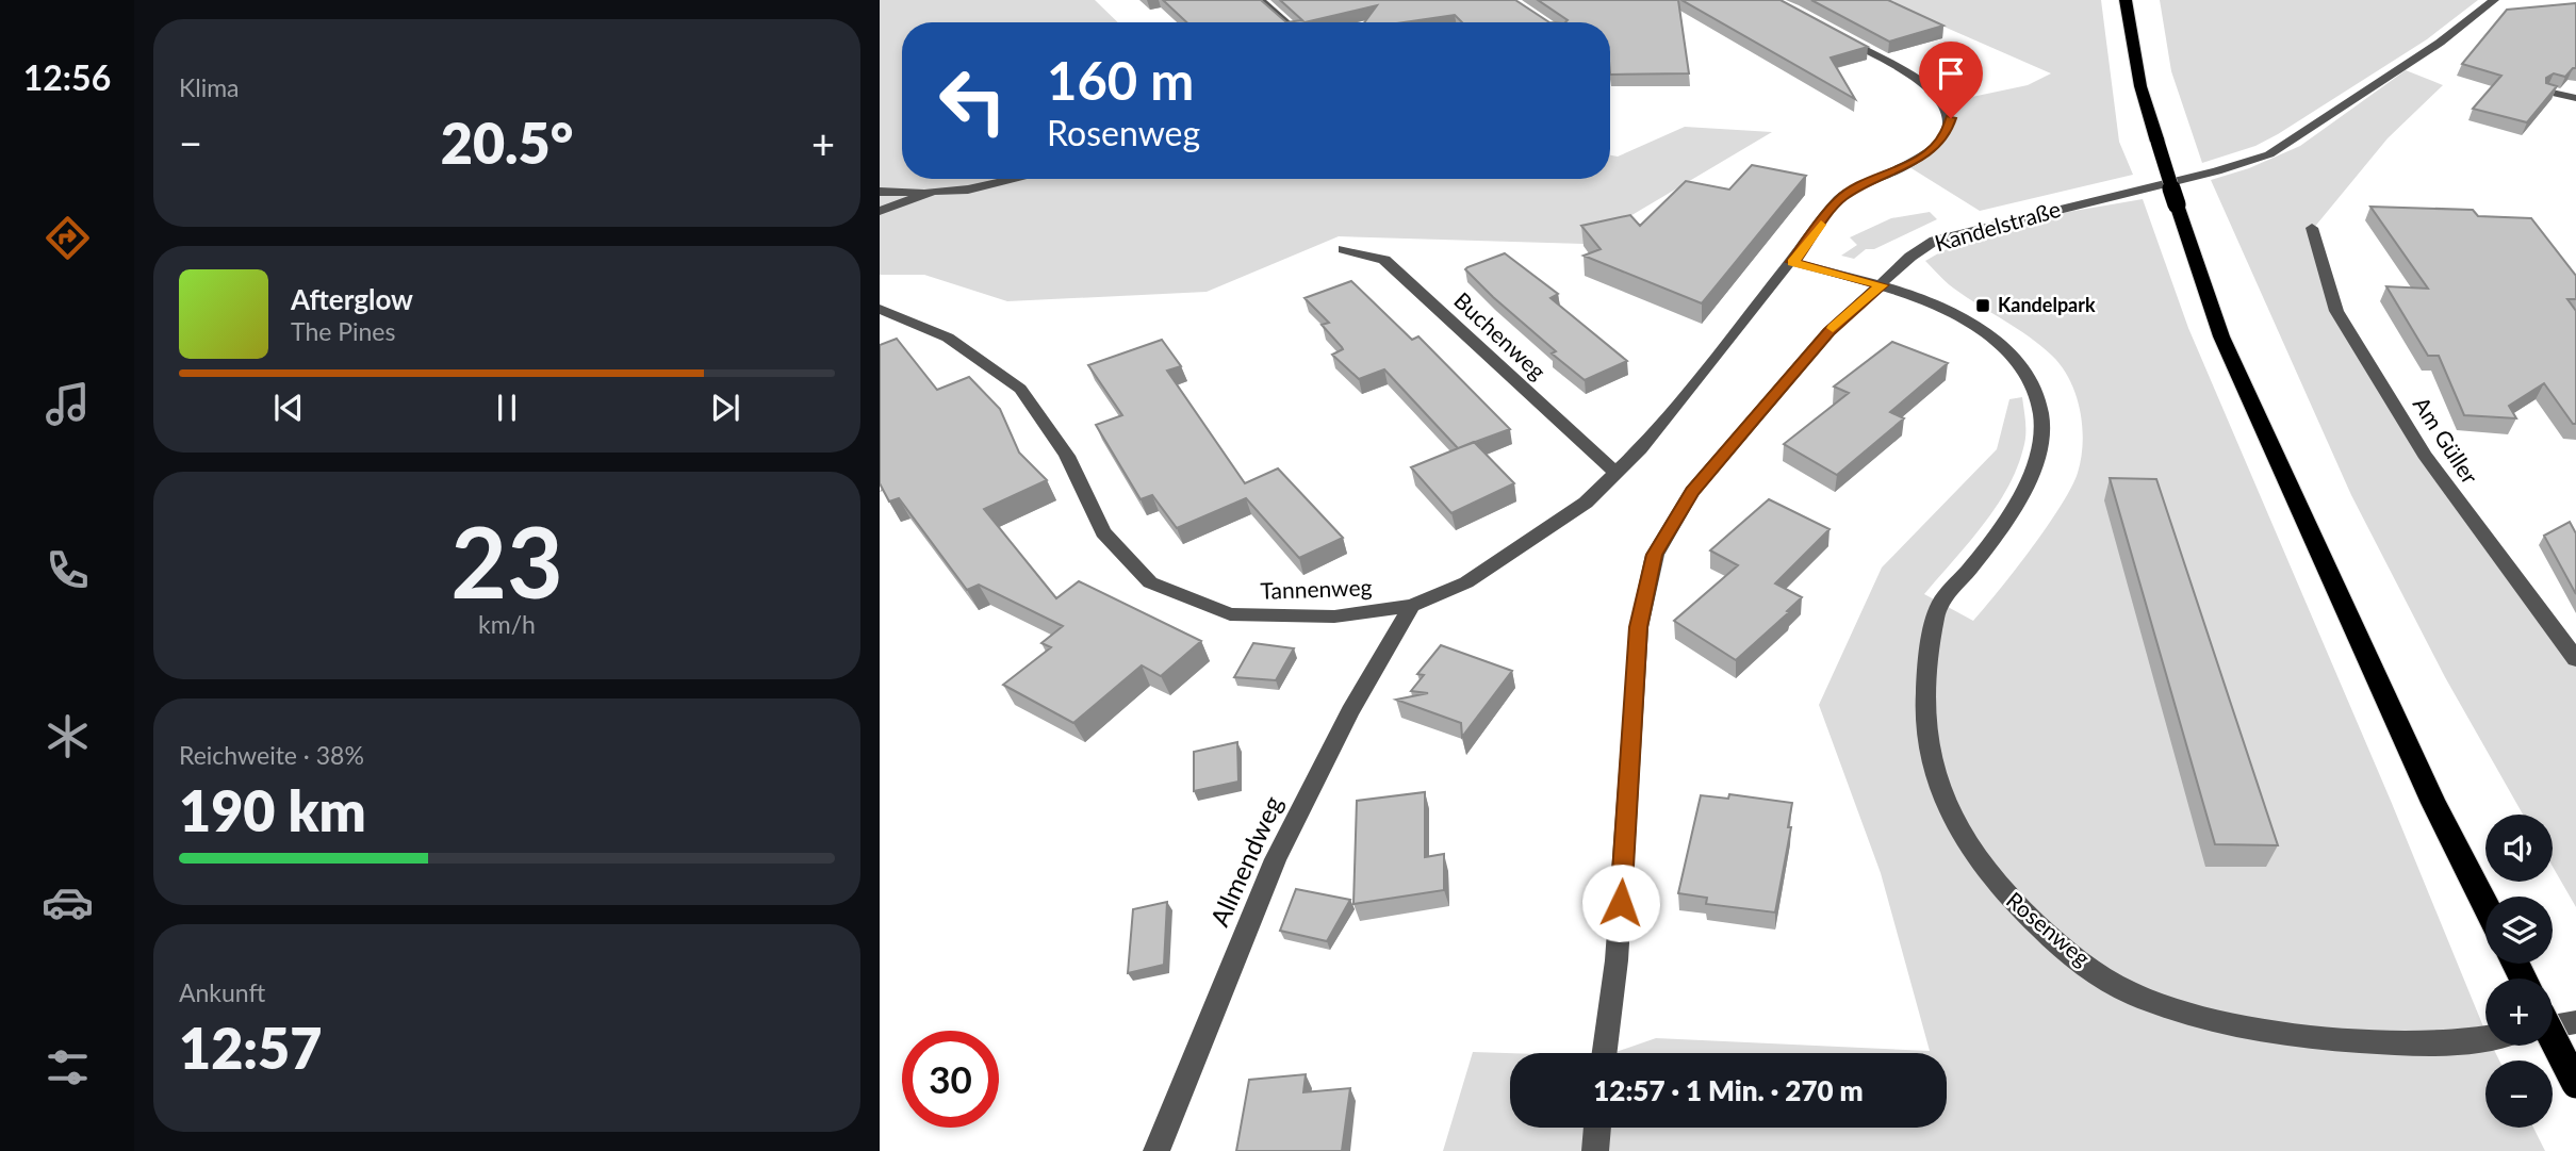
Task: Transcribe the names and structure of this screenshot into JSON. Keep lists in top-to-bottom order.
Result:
{
  "streets": {
    "street": [
      "Kandelstraße",
      "Buchenweg",
      "Am Güller",
      "Tannenweg",
      "Allmendweg",
      "Rosenweg"
    ]
  },
  "crossings": [
    ["Kandelstraße", "Rosenweg"],
    ["Buchenweg", "Tannenweg"],
    ["Tannenweg", "Allmendweg"],
    ["Tannenweg", "Rosenweg"]
  ],
  "places": {
    "transit": ["Kandelpark"]
  },
  "page": {
    "tabs": "12:56",
    "tile": [
      "Klima",
      ["23", "km/h"],
      ["Reichweite · 38%", "190 km"],
      ["Ankunft", "12:57"]
    ],
    "turn": ["160 m", "Rosenweg"],
    "heat": ["−", "20.5°", "+"],
    "song": ["Afterglow", "The Pines"],
    "map_buttons": ["+", "−"],
    "limit": "30",
    "trip": "12:57 · 1 Min. · 270 m"
  }
}
